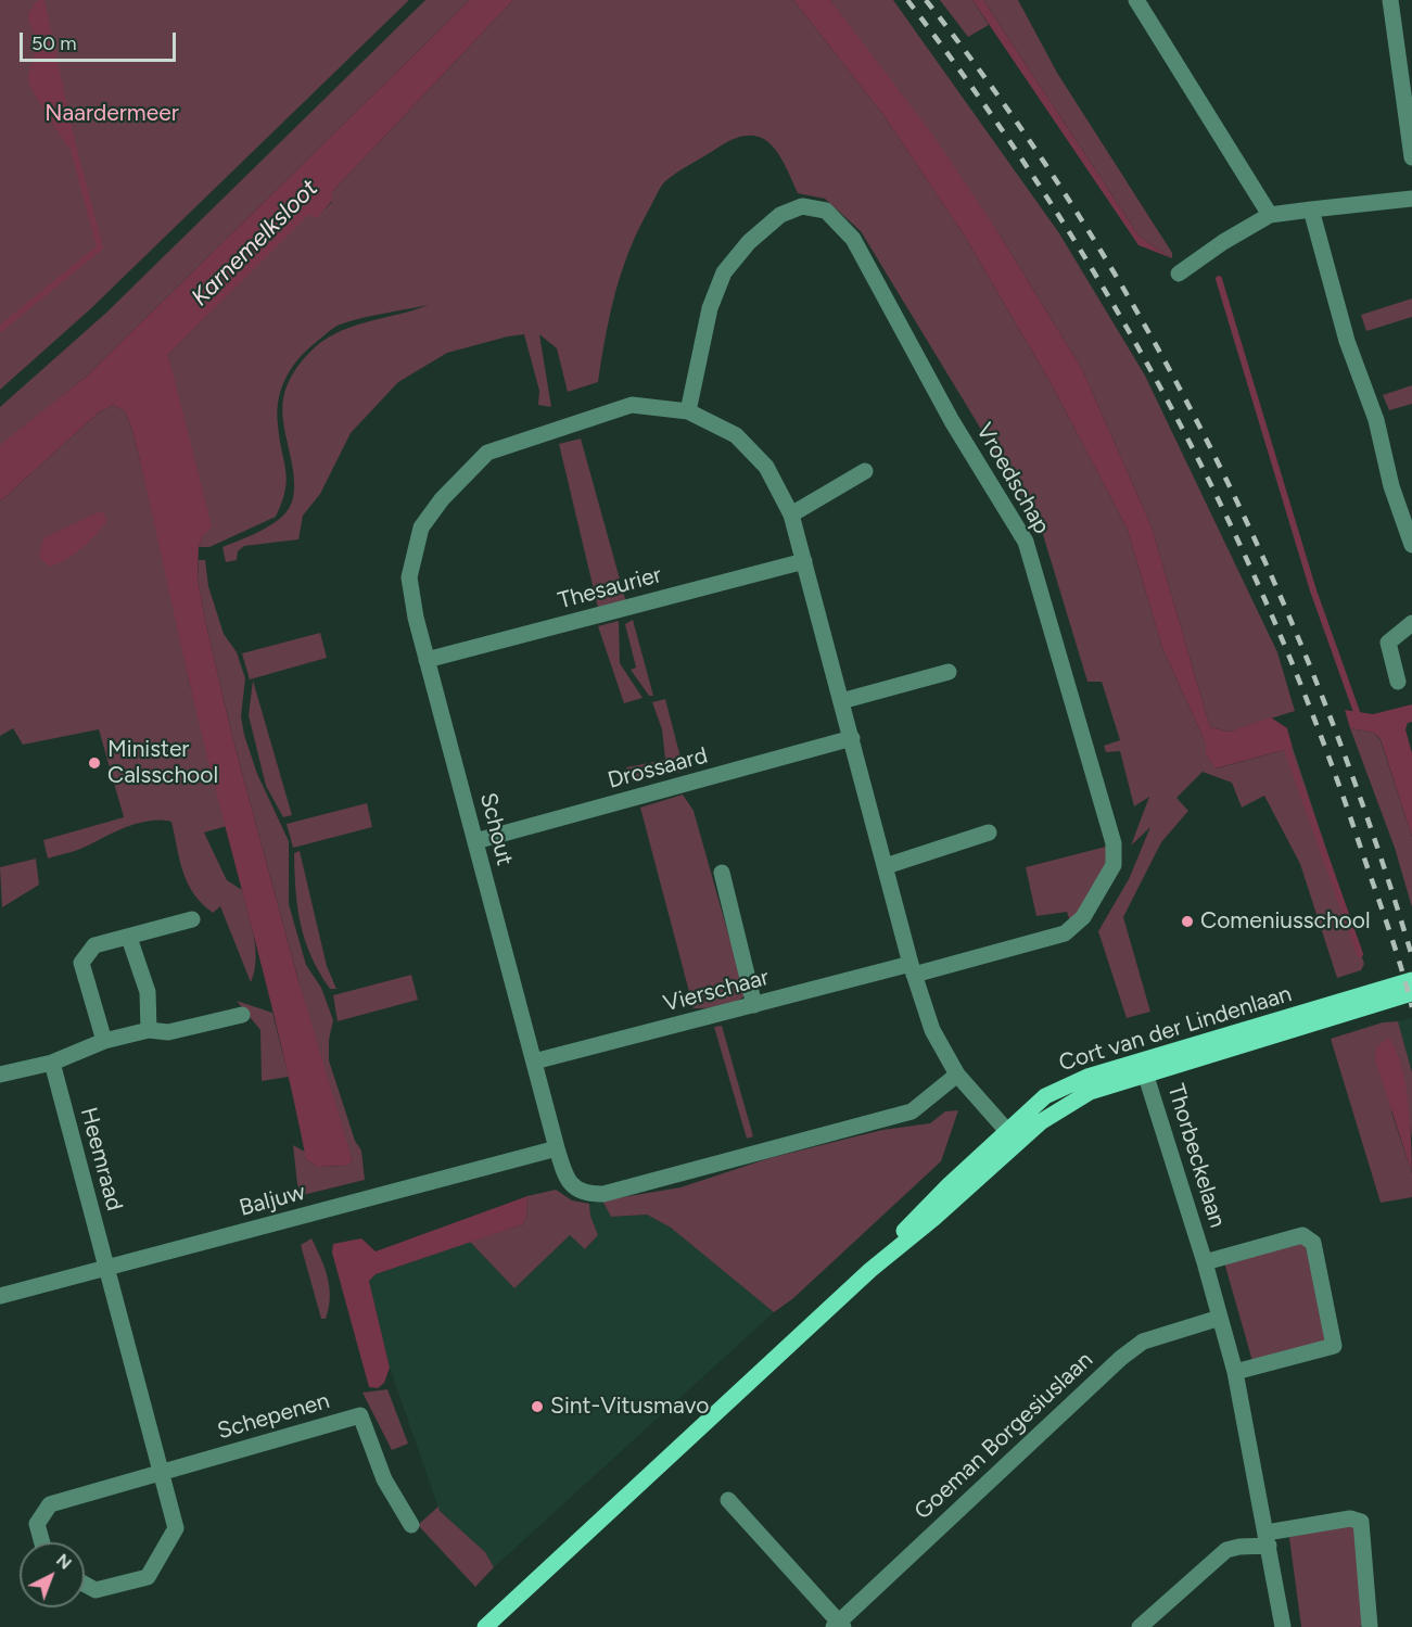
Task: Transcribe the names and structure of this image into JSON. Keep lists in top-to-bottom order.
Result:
{
  "streets": {
    "main road": ["Cort van der Lindenlaan"],
    "street": [
      "Vroedschap",
      "Thesaurier",
      "Drossaard",
      "Schout",
      "Vierschaar",
      "Thorbeckelaan",
      "Heemraad",
      "Baljuw",
      "Schepenen",
      "Goeman Borgesiuslaan"
    ]
  },
  "crossings": [
    ["Vroedschap", "Schout"],
    ["Vroedschap", "Vierschaar"],
    ["Thesaurier", "Schout"],
    ["Drossaard", "Schout"],
    ["Schout", "Vierschaar"],
    ["Schout", "Cort van der Lindenlaan"],
    ["Schout", "Baljuw"],
    ["Cort van der Lindenlaan", "Thorbeckelaan"],
    ["Thorbeckelaan", "Goeman Borgesiuslaan"],
    ["Heemraad", "Baljuw"]
  ],
  "water": ["Karnemelksloot"],
  "parks": ["Naardermeer"],
  "places": ["Minister Calsschool", "Comeniusschool", "Sint-Vitusmavo"],
  "scale_bar": "50 m",
  "north": "top right"
}
